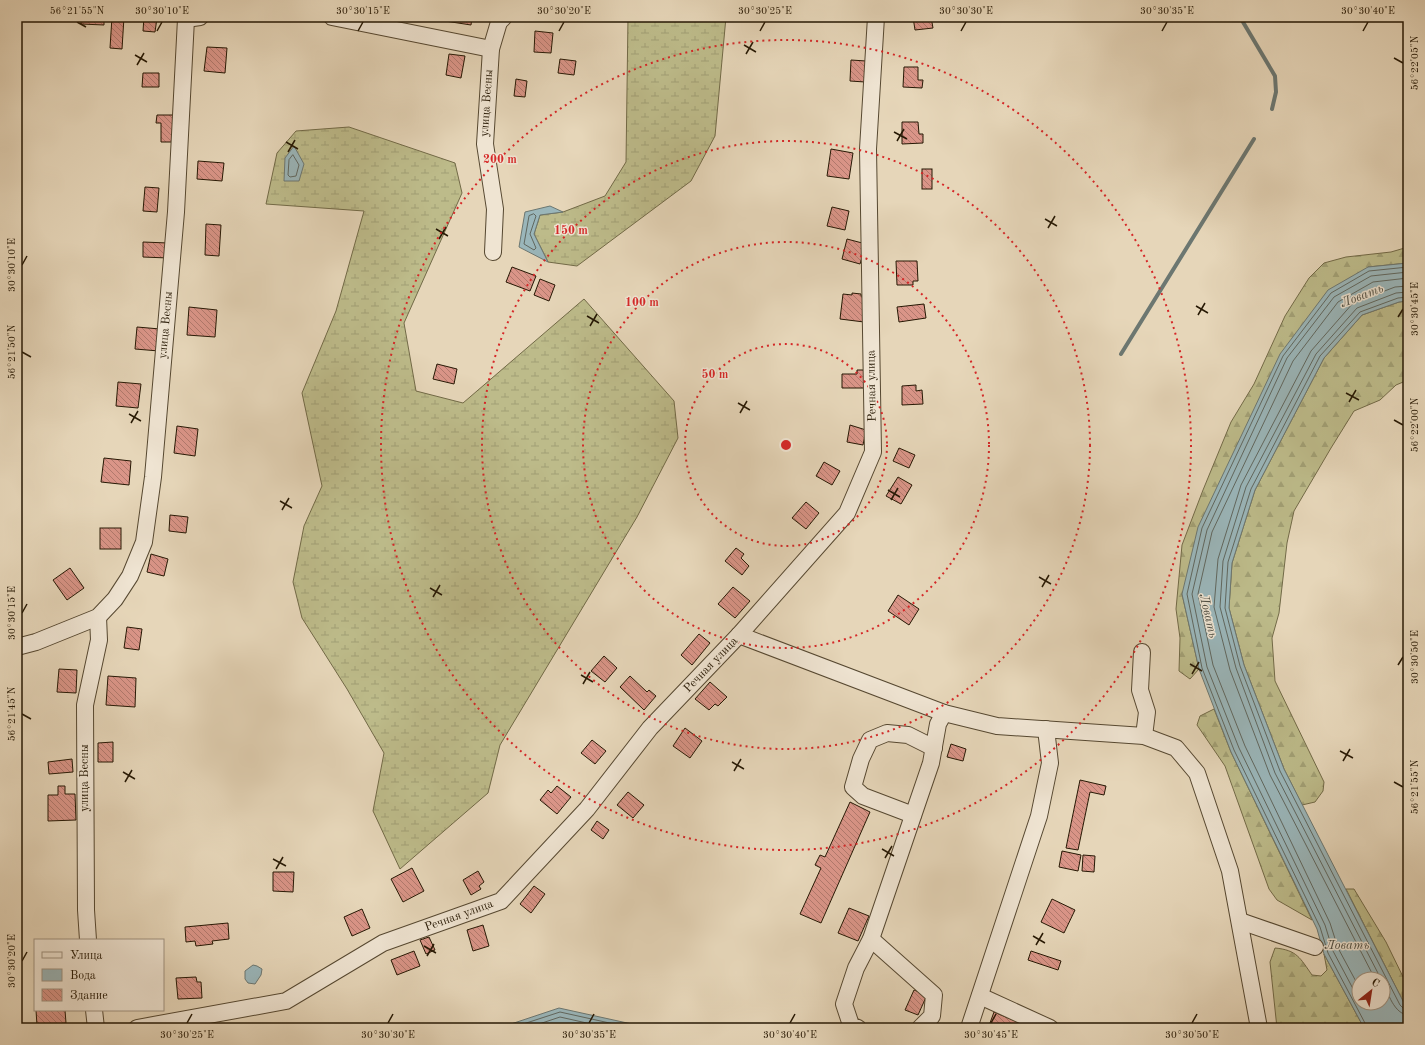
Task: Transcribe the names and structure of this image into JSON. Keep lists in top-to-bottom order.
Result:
{
  "streets": {
    "street": ["улица Весны", "Речная улица"]
  },
  "water": ["Ловать"],
  "legend": ["Улица", "Вода", "Здание"],
  "north": "top right",
  "coordinates": [
    "56°21'55\"N",
    "30°30'10\"E",
    "30°30'15\"E",
    "30°30'20\"E",
    "30°30'25\"E",
    "30°30'30\"E",
    "30°30'35\"E",
    "30°30'40\"E",
    "56°22'05\"N",
    "30°30'45\"E",
    "56°21'50\"N",
    "56°22'00\"N",
    "30°30'50\"E",
    "56°21'45\"N"
  ],
  "rings": [
    "200 m",
    "150 m",
    "100 m",
    "50 m"
  ]
}
